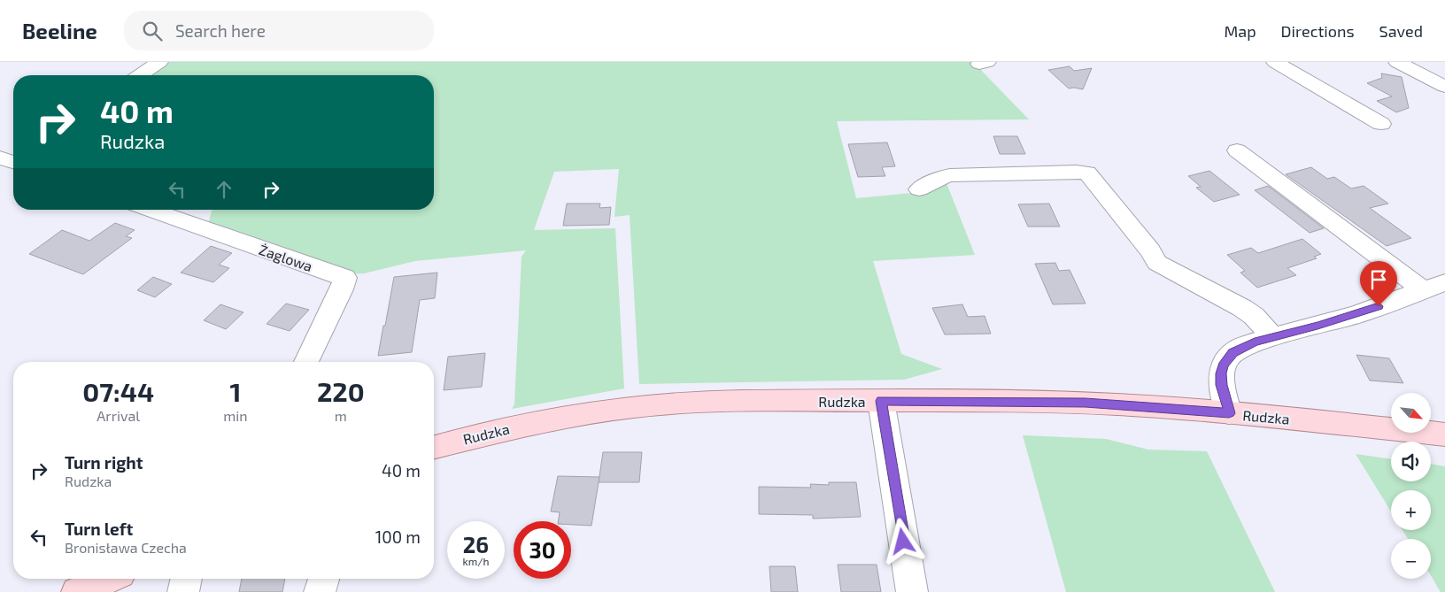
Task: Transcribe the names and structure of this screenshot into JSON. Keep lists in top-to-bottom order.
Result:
{
  "streets": {
    "main road": ["Rudzka"],
    "street": ["Żaglowa"]
  },
  "north": "bottom right",
  "page": {
    "header": "Beeline",
    "search": "Search here",
    "nav": ["Map", "Directions", "Saved"],
    "turn": ["40 m", "Rudzka"],
    "eta": [
      "07:44",
      "Arrival",
      "1",
      "min",
      "220",
      "m"
    ],
    "map_buttons": ["+", "−"],
    "list": [
      {
        "name": "Turn right",
        "note": "Rudzka",
        "value": "40 m"
      },
      {
        "name": "Turn left",
        "note": "Bronisława Czecha",
        "value": "100 m"
      }
    ],
    "speed": "26 km/h",
    "limit": "30"
  }
}
